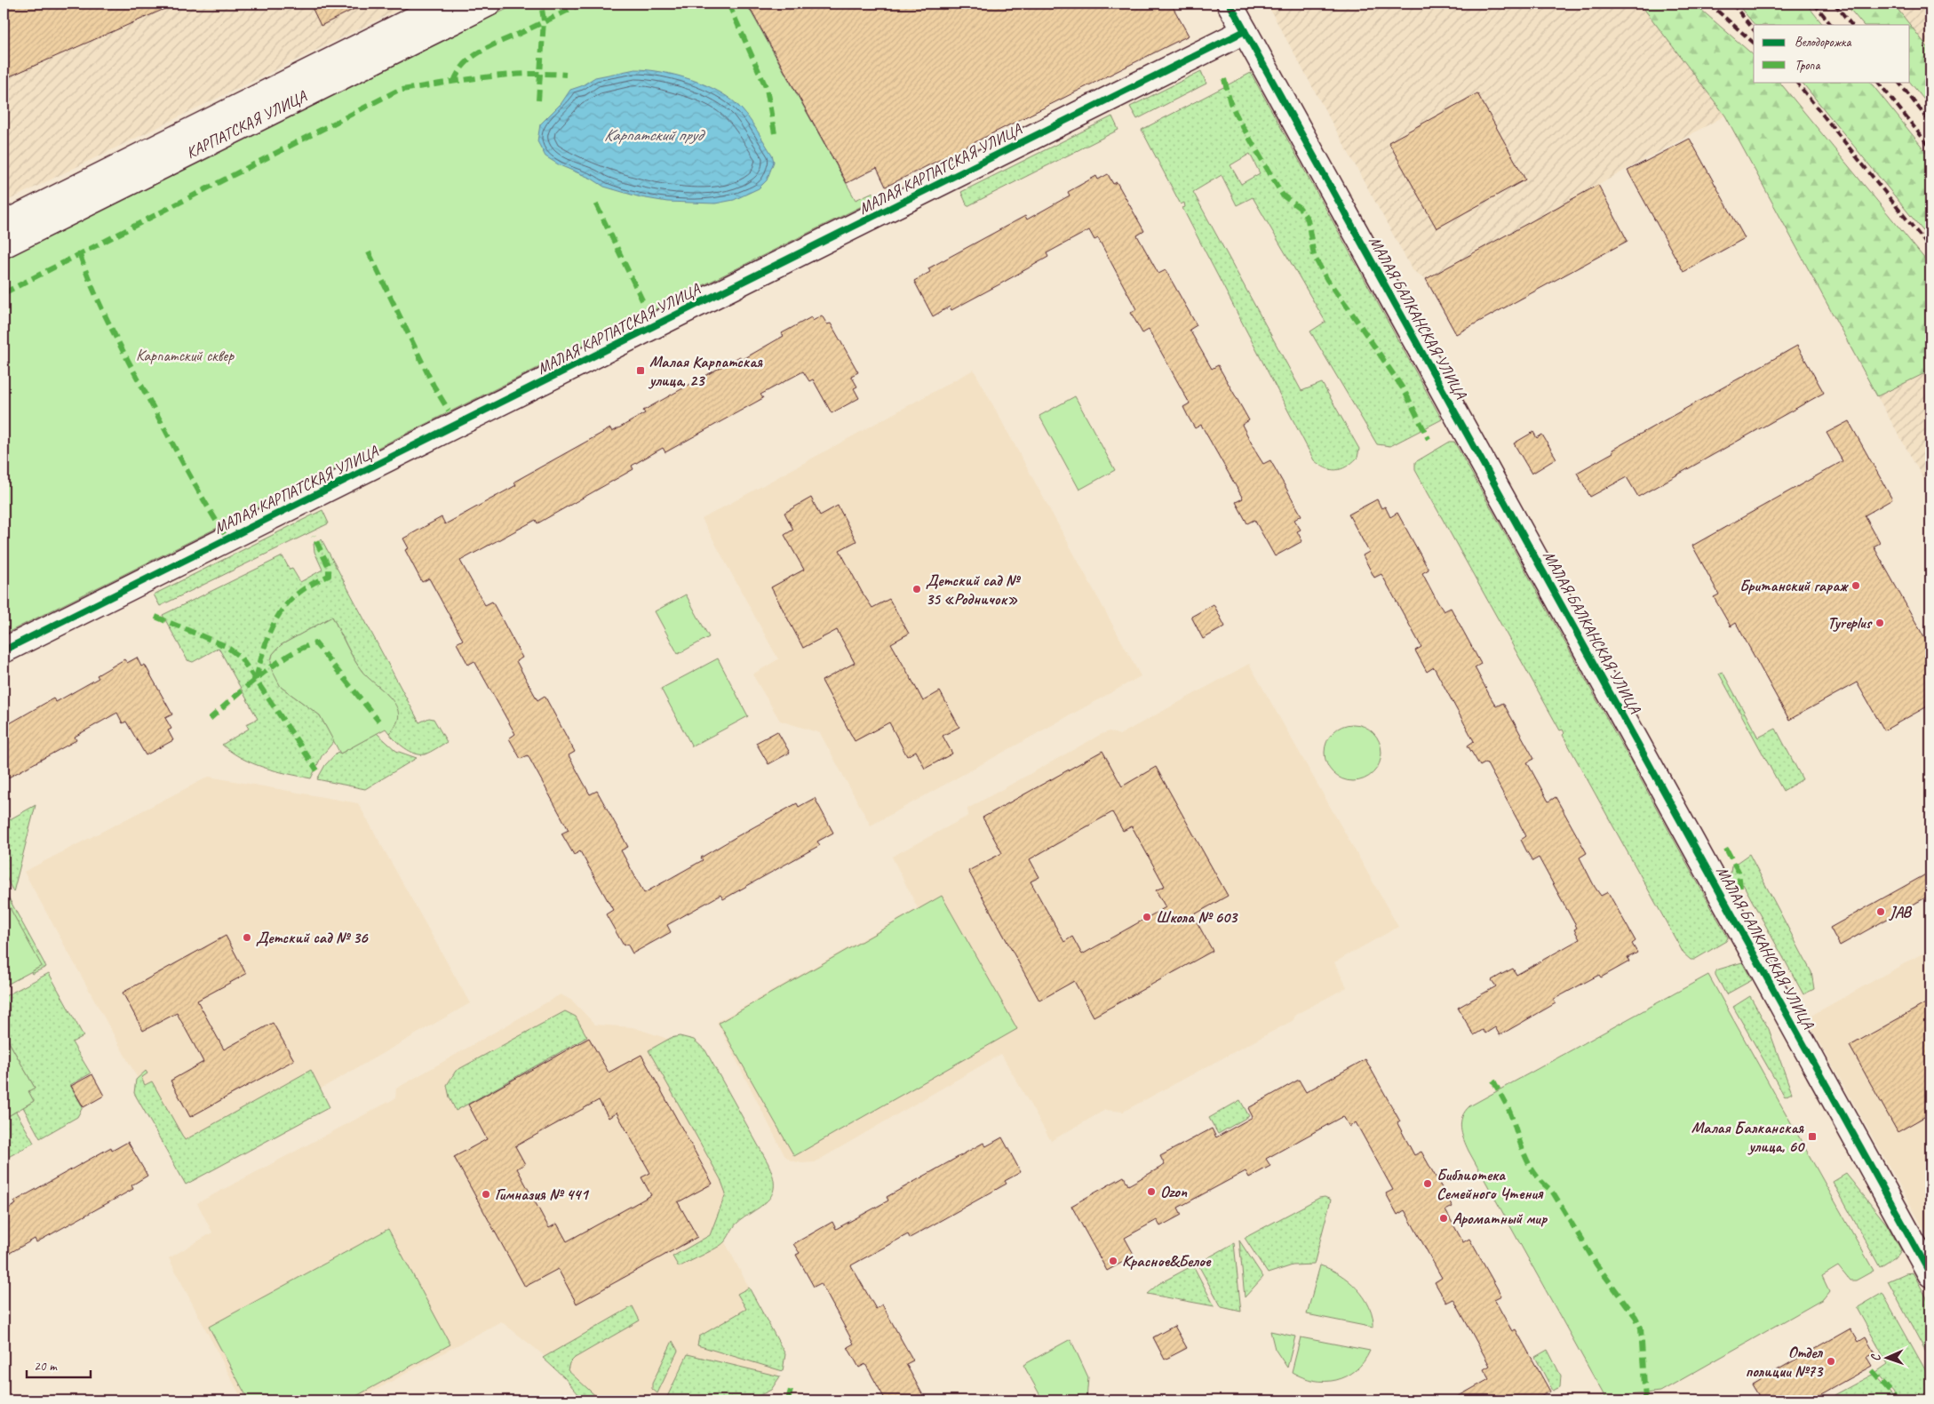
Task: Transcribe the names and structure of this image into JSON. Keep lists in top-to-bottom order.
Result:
{
  "streets": {
    "street": ["КАРПАТСКАЯ УЛИЦА", "МАЛАЯ КАРПАТСКАЯ УЛИЦА", "МАЛАЯ БАЛКАНСКАЯ УЛИЦА"]
  },
  "crossings": [
    ["МАЛАЯ КАРПАТСКАЯ УЛИЦА", "МАЛАЯ БАЛКАНСКАЯ УЛИЦА"]
  ],
  "water": ["Карпатский пруд"],
  "parks": ["Карпатский сквер"],
  "places": {
    "transit": ["Малая Карпатская улица, 23", "Малая Балканская улица, 60"],
    "other": [
      "Британский гараж",
      "Детский сад № 35 «Родничок»",
      "Tyreplus",
      "JAB",
      "Школа № 603",
      "Детский сад № 36",
      "Библиотека Семейного Чтения",
      "Ozon",
      "Гимназия № 441",
      "Ароматный мир",
      "Красное&Белое",
      "Отдел полиции №73"
    ]
  },
  "legend": ["Велодорожка", "Тропа"],
  "scale_bar": "20 m",
  "north": "left"
}
